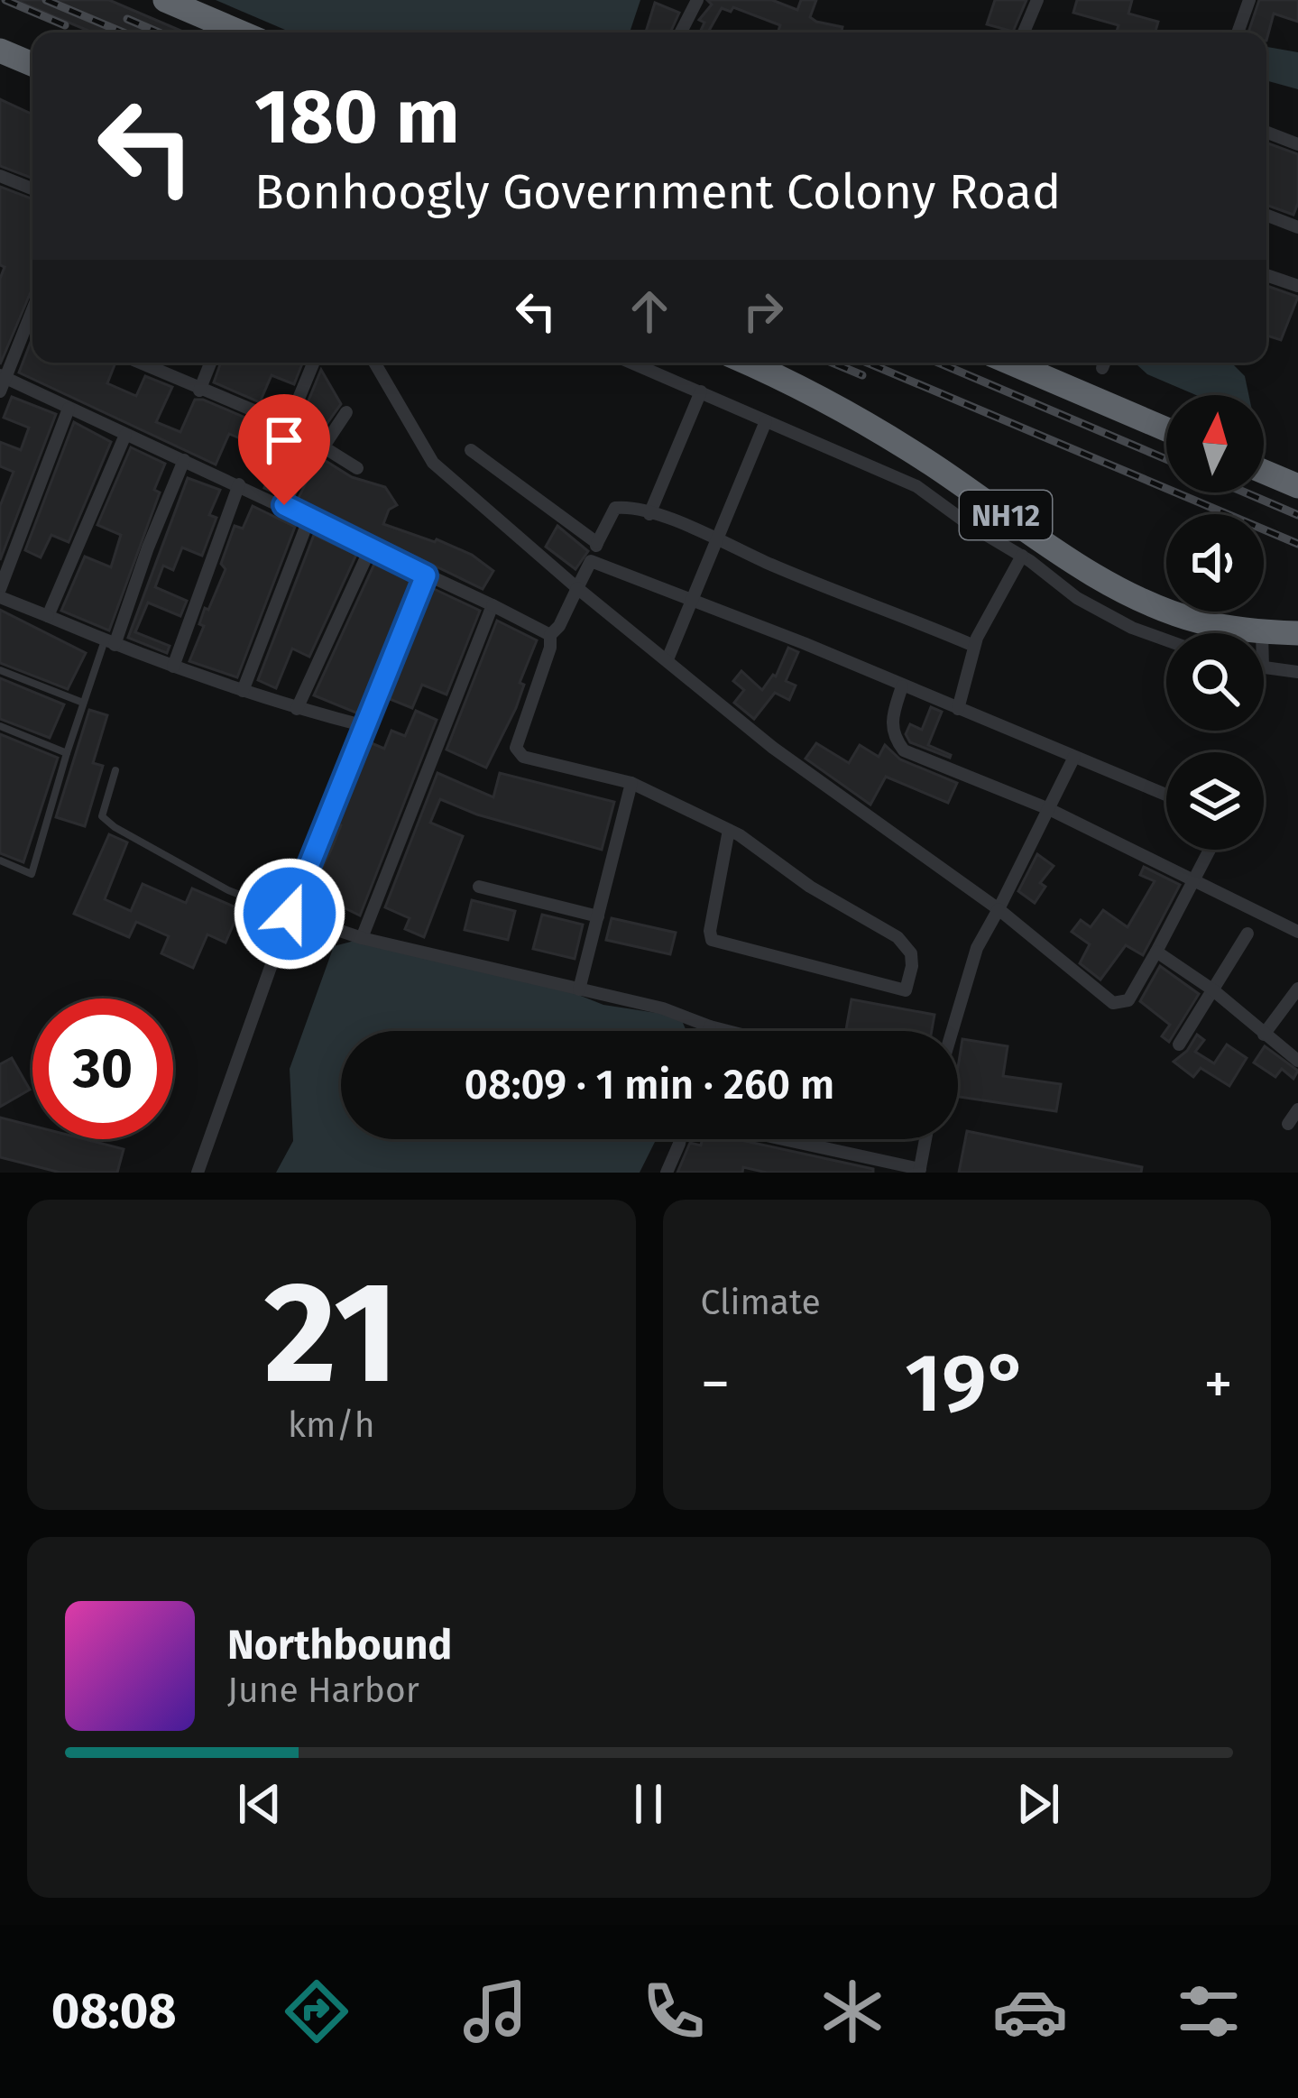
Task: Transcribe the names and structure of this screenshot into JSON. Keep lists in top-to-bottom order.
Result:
{
  "streets": {
    "highway": ["NH12"]
  },
  "north": "top",
  "page": {
    "turn": ["180 m", "Bonhoogly Government Colony Road"],
    "limit": "30",
    "trip": "08:09 · 1 min · 260 m",
    "tile": [
      ["21", "km/h"],
      "Climate"
    ],
    "heat": ["−", "19°", "+"],
    "song": ["Northbound", "June Harbor"],
    "tabs": "08:08"
  }
}
